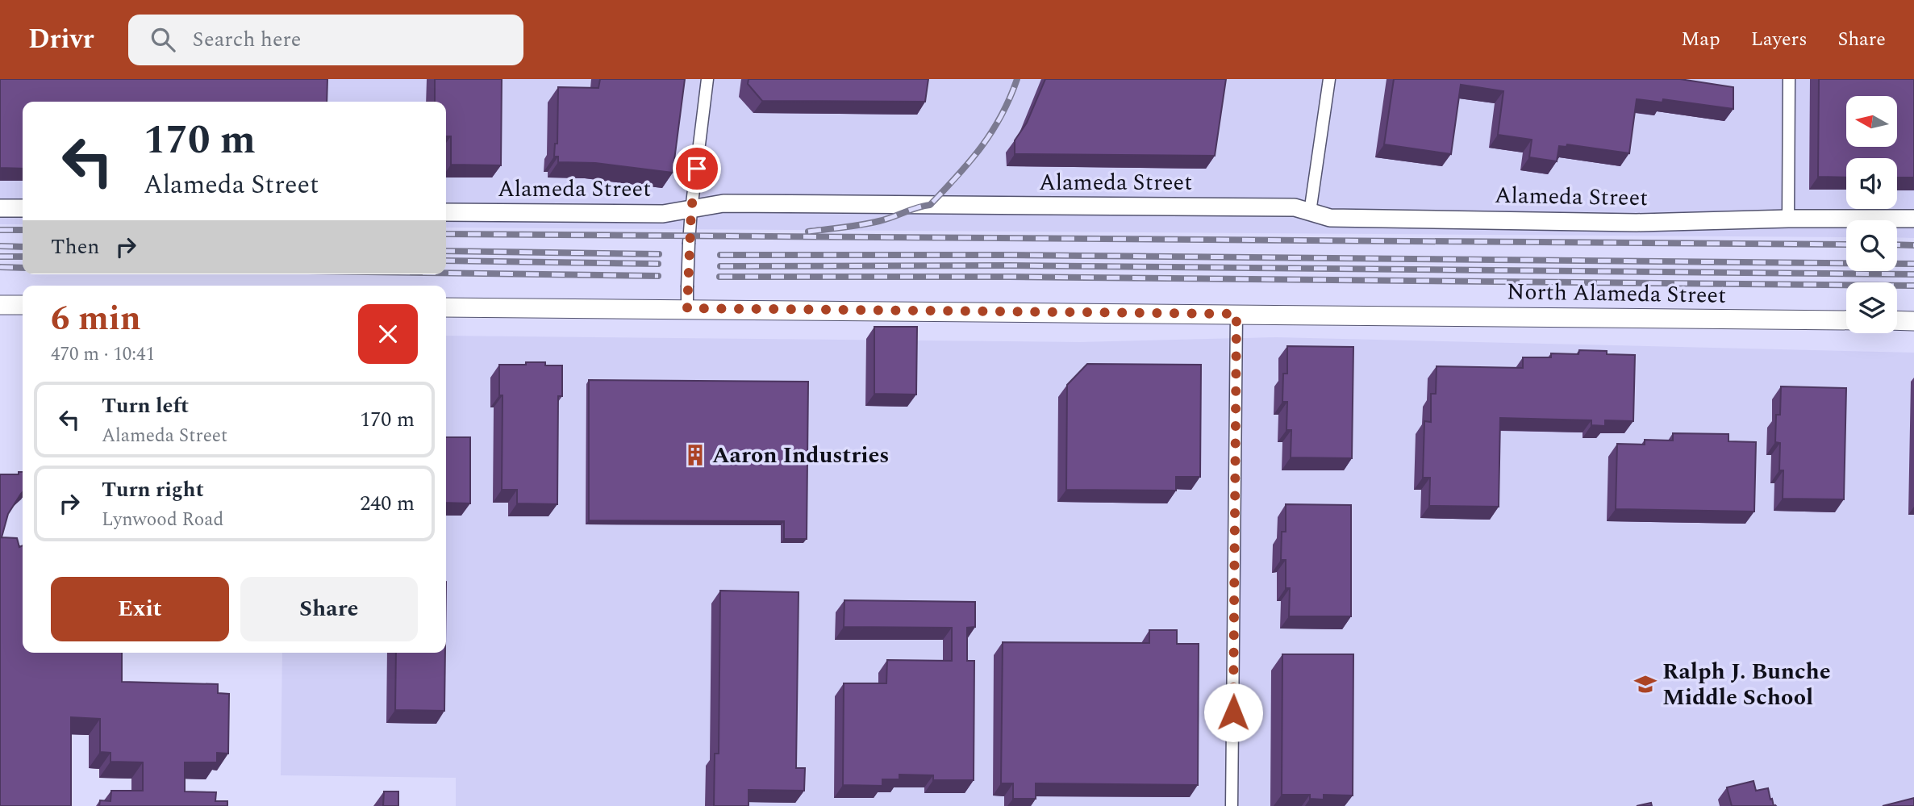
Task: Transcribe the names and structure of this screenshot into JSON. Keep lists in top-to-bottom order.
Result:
{
  "streets": {
    "main road": ["North Alameda Street"],
    "street": ["Alameda Street"]
  },
  "places": {
    "building": ["Aaron Industries"],
    "school or university": ["Ralph J. Bunche Middle School"]
  },
  "north": "left",
  "page": {
    "header": "Drivr",
    "search": "Search here",
    "nav": ["Map", "Layers", "Share"],
    "turn": ["170 m", "Alameda Street"],
    "then": "Then",
    "heading": ["6 min", "470 m · 10:41"],
    "list": [
      {
        "name": "Turn left",
        "note": "Alameda Street",
        "value": "170 m"
      },
      {
        "name": "Turn right",
        "note": "Lynwood Road",
        "value": "240 m"
      }
    ],
    "buttons": ["Exit", "Share"]
  }
}
